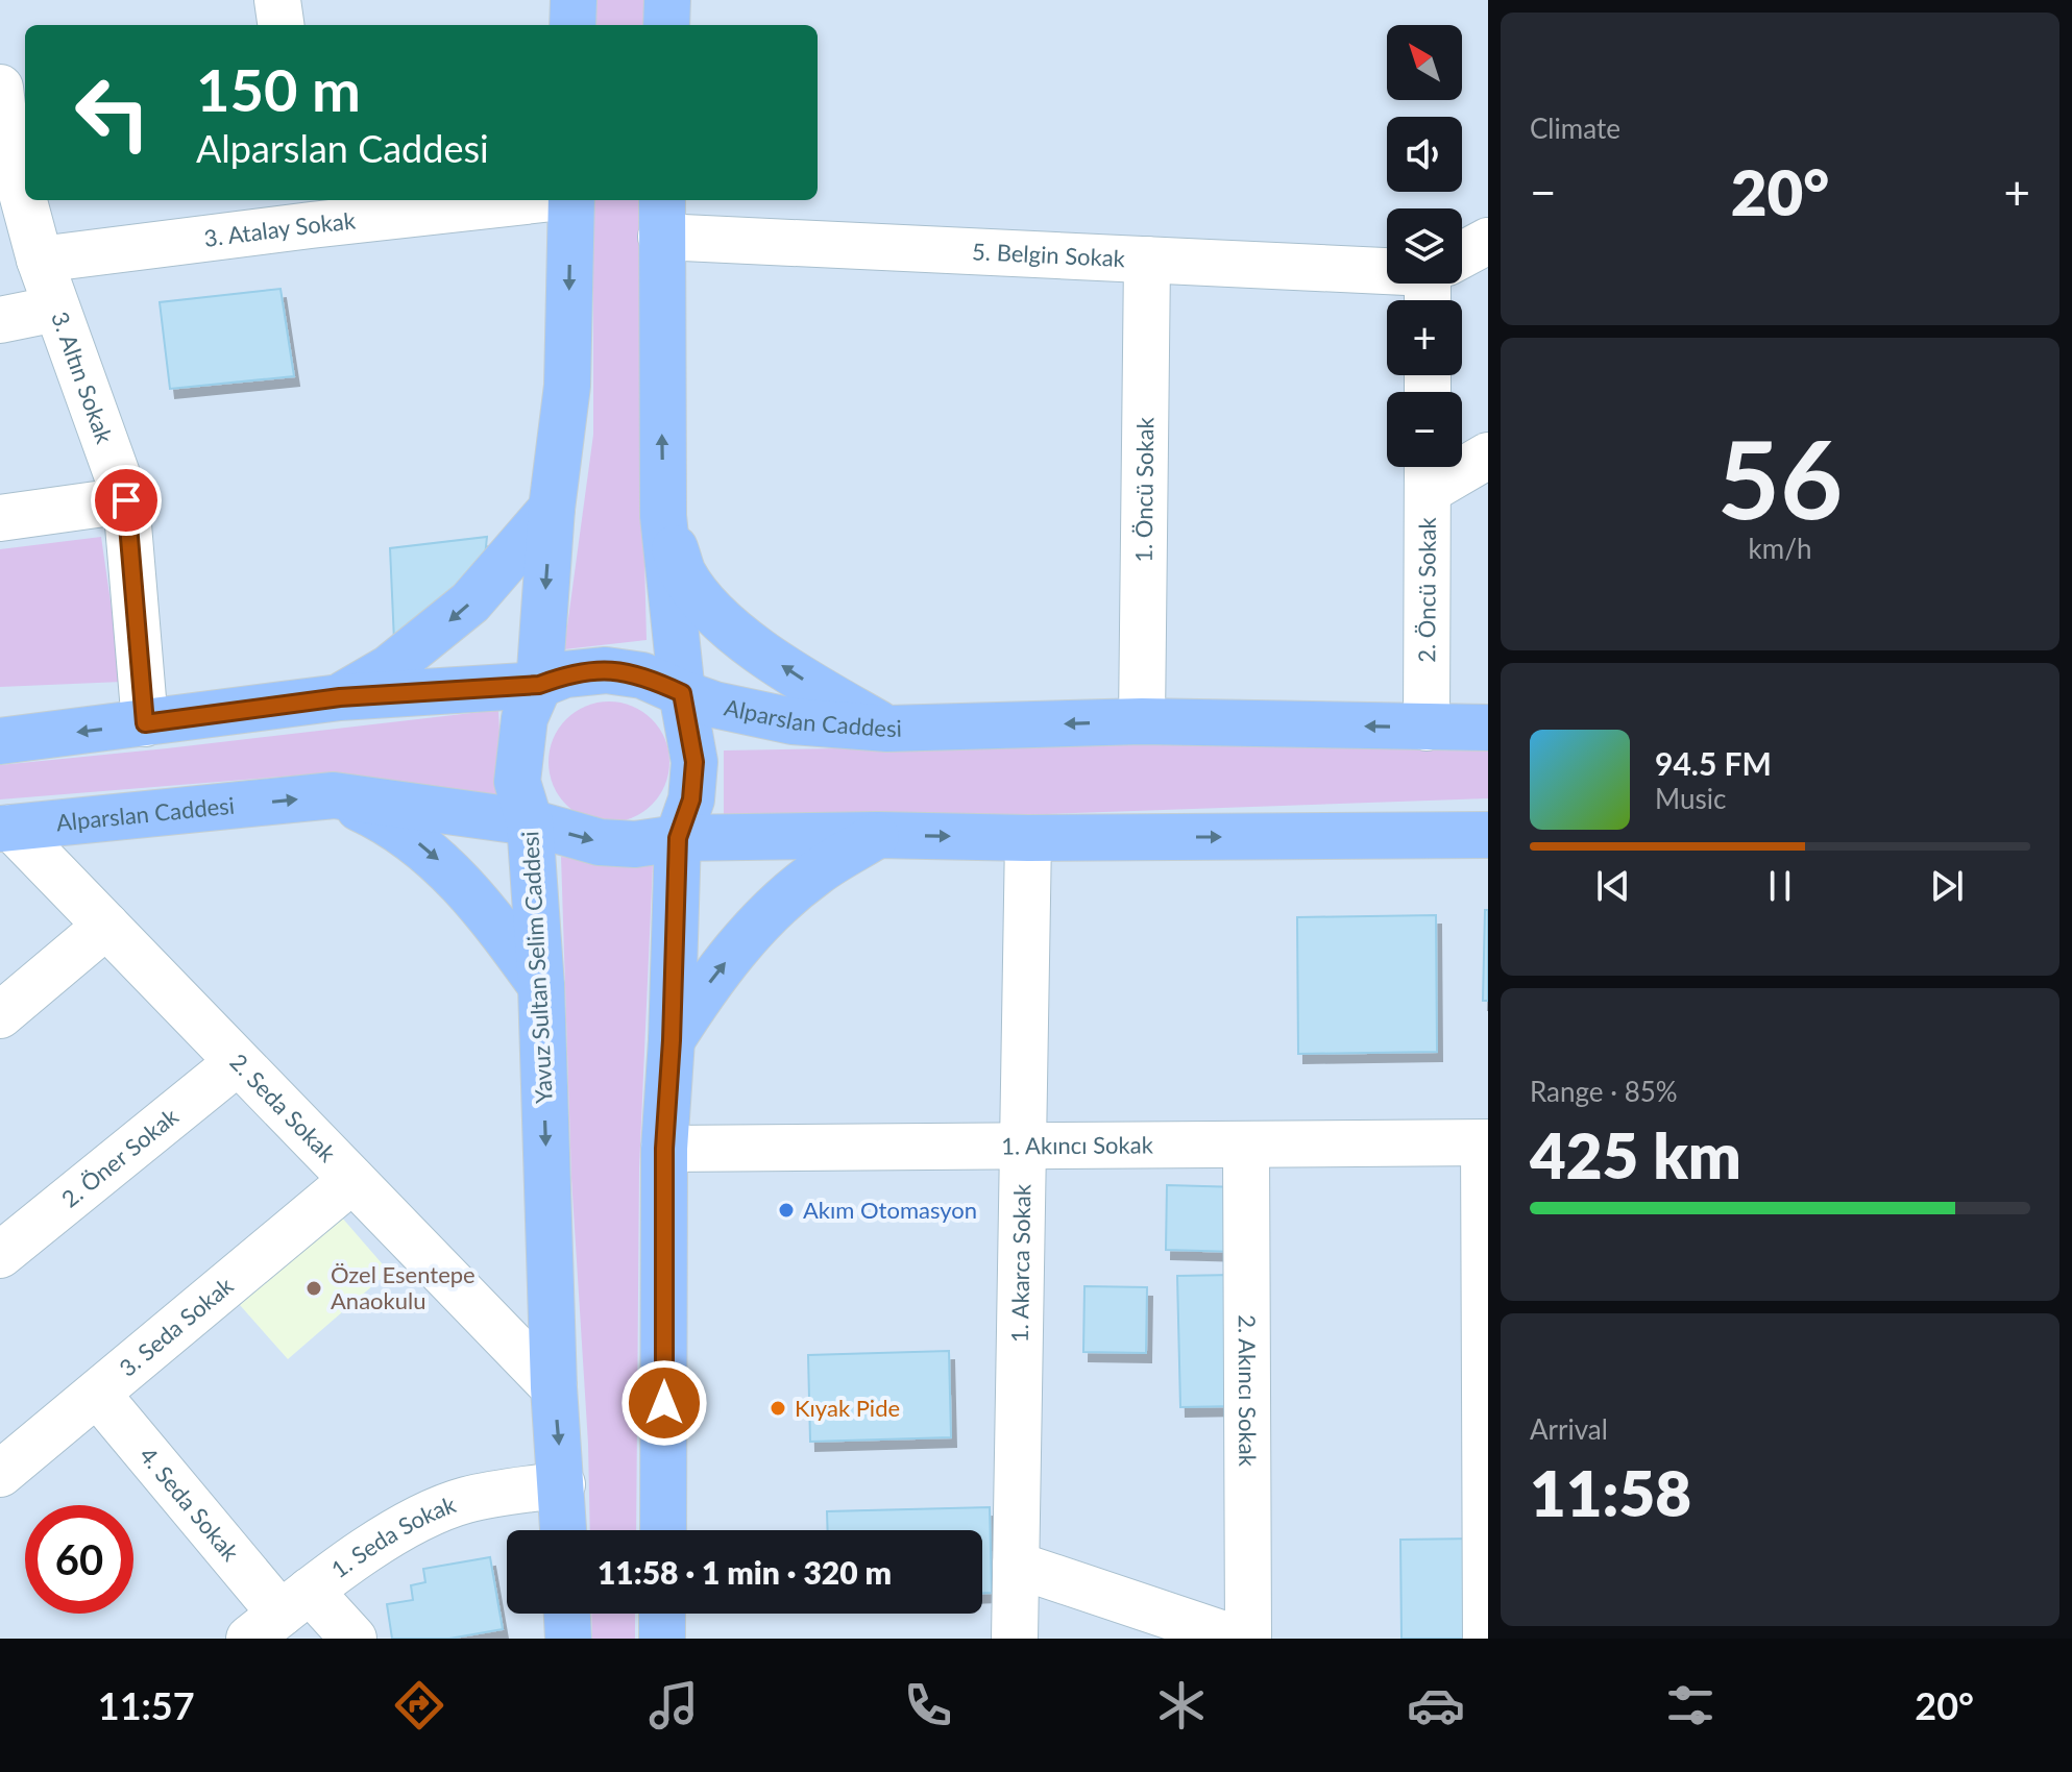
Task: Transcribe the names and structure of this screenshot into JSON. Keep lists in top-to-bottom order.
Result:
{
  "streets": {
    "main road": ["Alparslan Caddesi", "Yavuz Sultan Selim Caddesi"],
    "street": [
      "3. Atalay Sokak",
      "5. Belgin Sokak",
      "3. Altın Sokak",
      "1. Öncü Sokak",
      "2. Öncü Sokak",
      "2. Seda Sokak",
      "1. Akıncı Sokak",
      "2. Öner Sokak",
      "1. Akarca Sokak",
      "3. Seda Sokak",
      "2. Akıncı Sokak",
      "4. Seda Sokak",
      "1. Seda Sokak"
    ]
  },
  "crossings": [
    ["3. Atalay Sokak", "3. Altın Sokak"],
    ["5. Belgin Sokak", "1. Öncü Sokak"],
    ["3. Altın Sokak", "Alparslan Caddesi"],
    ["1. Öncü Sokak", "Alparslan Caddesi"],
    ["2. Öncü Sokak", "Alparslan Caddesi"],
    ["Alparslan Caddesi", "Yavuz Sultan Selim Caddesi"],
    ["Alparslan Caddesi", "2. Seda Sokak"],
    ["Alparslan Caddesi", "1. Akarca Sokak"],
    ["Yavuz Sultan Selim Caddesi", "2. Seda Sokak"],
    ["Yavuz Sultan Selim Caddesi", "1. Seda Sokak"],
    ["2. Seda Sokak", "2. Öner Sokak"],
    ["2. Seda Sokak", "3. Seda Sokak"],
    ["1. Akıncı Sokak", "1. Akarca Sokak"],
    ["1. Akıncı Sokak", "2. Akıncı Sokak"],
    ["3. Seda Sokak", "4. Seda Sokak"],
    ["4. Seda Sokak", "1. Seda Sokak"]
  ],
  "places": ["Akım Otomasyon", "Özel Esentepe Anaokulu", "Kıyak Pide"],
  "north": "top left",
  "page": {
    "tile": [
      "Climate",
      ["56", "km/h"],
      ["Range · 85%", "425 km"],
      ["Arrival", "11:58"]
    ],
    "map_buttons": ["+", "−"],
    "turn": ["150 m", "Alparslan Caddesi"],
    "heat": ["−", "20°", "+"],
    "song": ["94.5 FM", "Music"],
    "limit": "60",
    "trip": "11:58 · 1 min · 320 m",
    "tabs": ["11:57", "20°"]
  }
}
